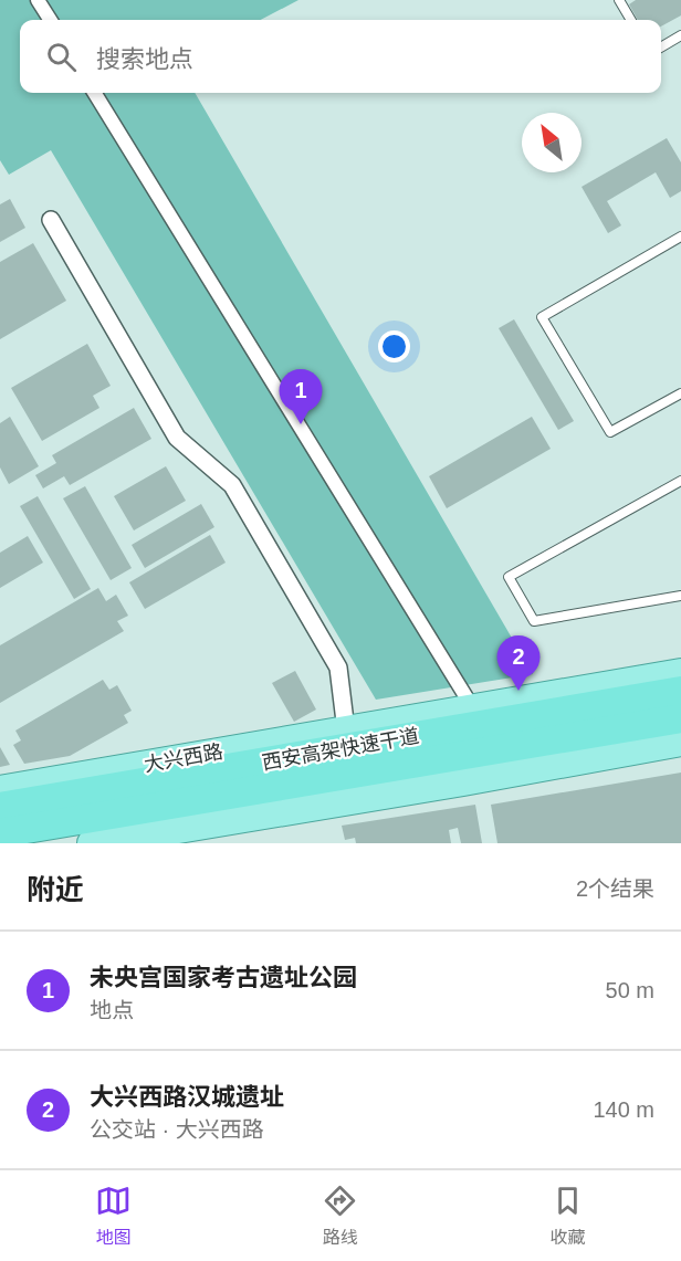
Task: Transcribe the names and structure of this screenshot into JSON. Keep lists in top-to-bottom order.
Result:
{
  "streets": {
    "highway": ["西安高架快速干道"],
    "main road": ["大兴西路"]
  },
  "north": "top left",
  "page": {
    "search": "搜索地点",
    "pins": ["1", "2"],
    "heading": ["附近", "2个结果"],
    "list": [
      {
        "mark": "1",
        "name": "未央宫国家考古遗址公园",
        "note": "地点",
        "value": "50 m"
      },
      {
        "mark": "2",
        "name": "大兴西路汉城遗址",
        "note": "公交站 · 大兴西路",
        "value": "140 m"
      }
    ],
    "nav": ["地图", "路线", "收藏"]
  }
}
